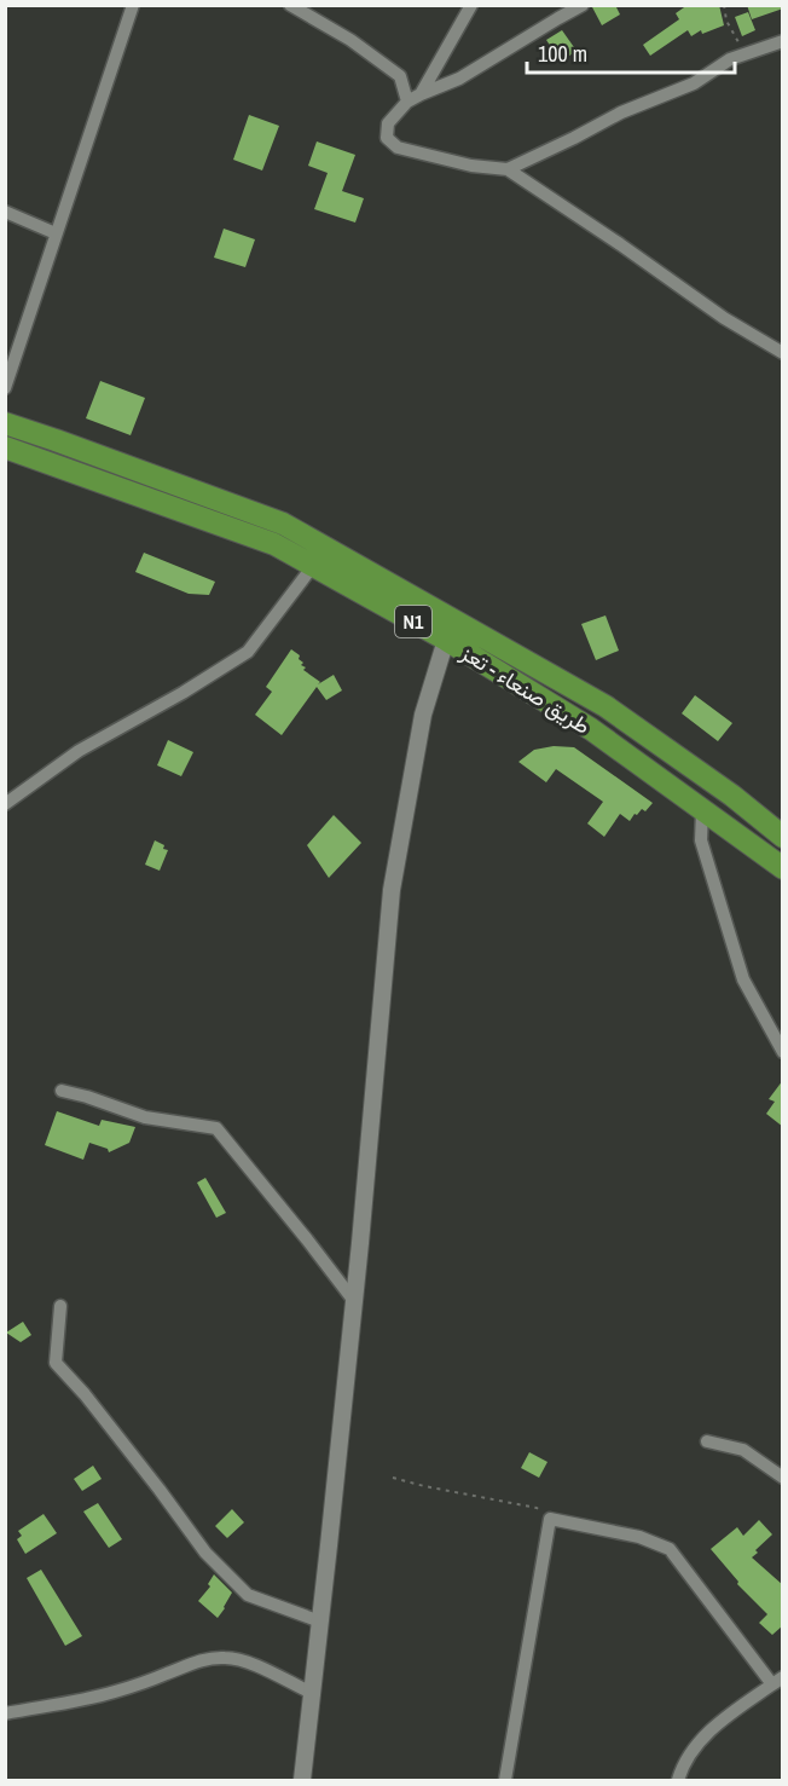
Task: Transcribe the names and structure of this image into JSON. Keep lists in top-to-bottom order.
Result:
{
  "streets": {
    "highway": ["N1", "طريق صنعاء - تعز"]
  },
  "scale_bar": "100 m"
}
